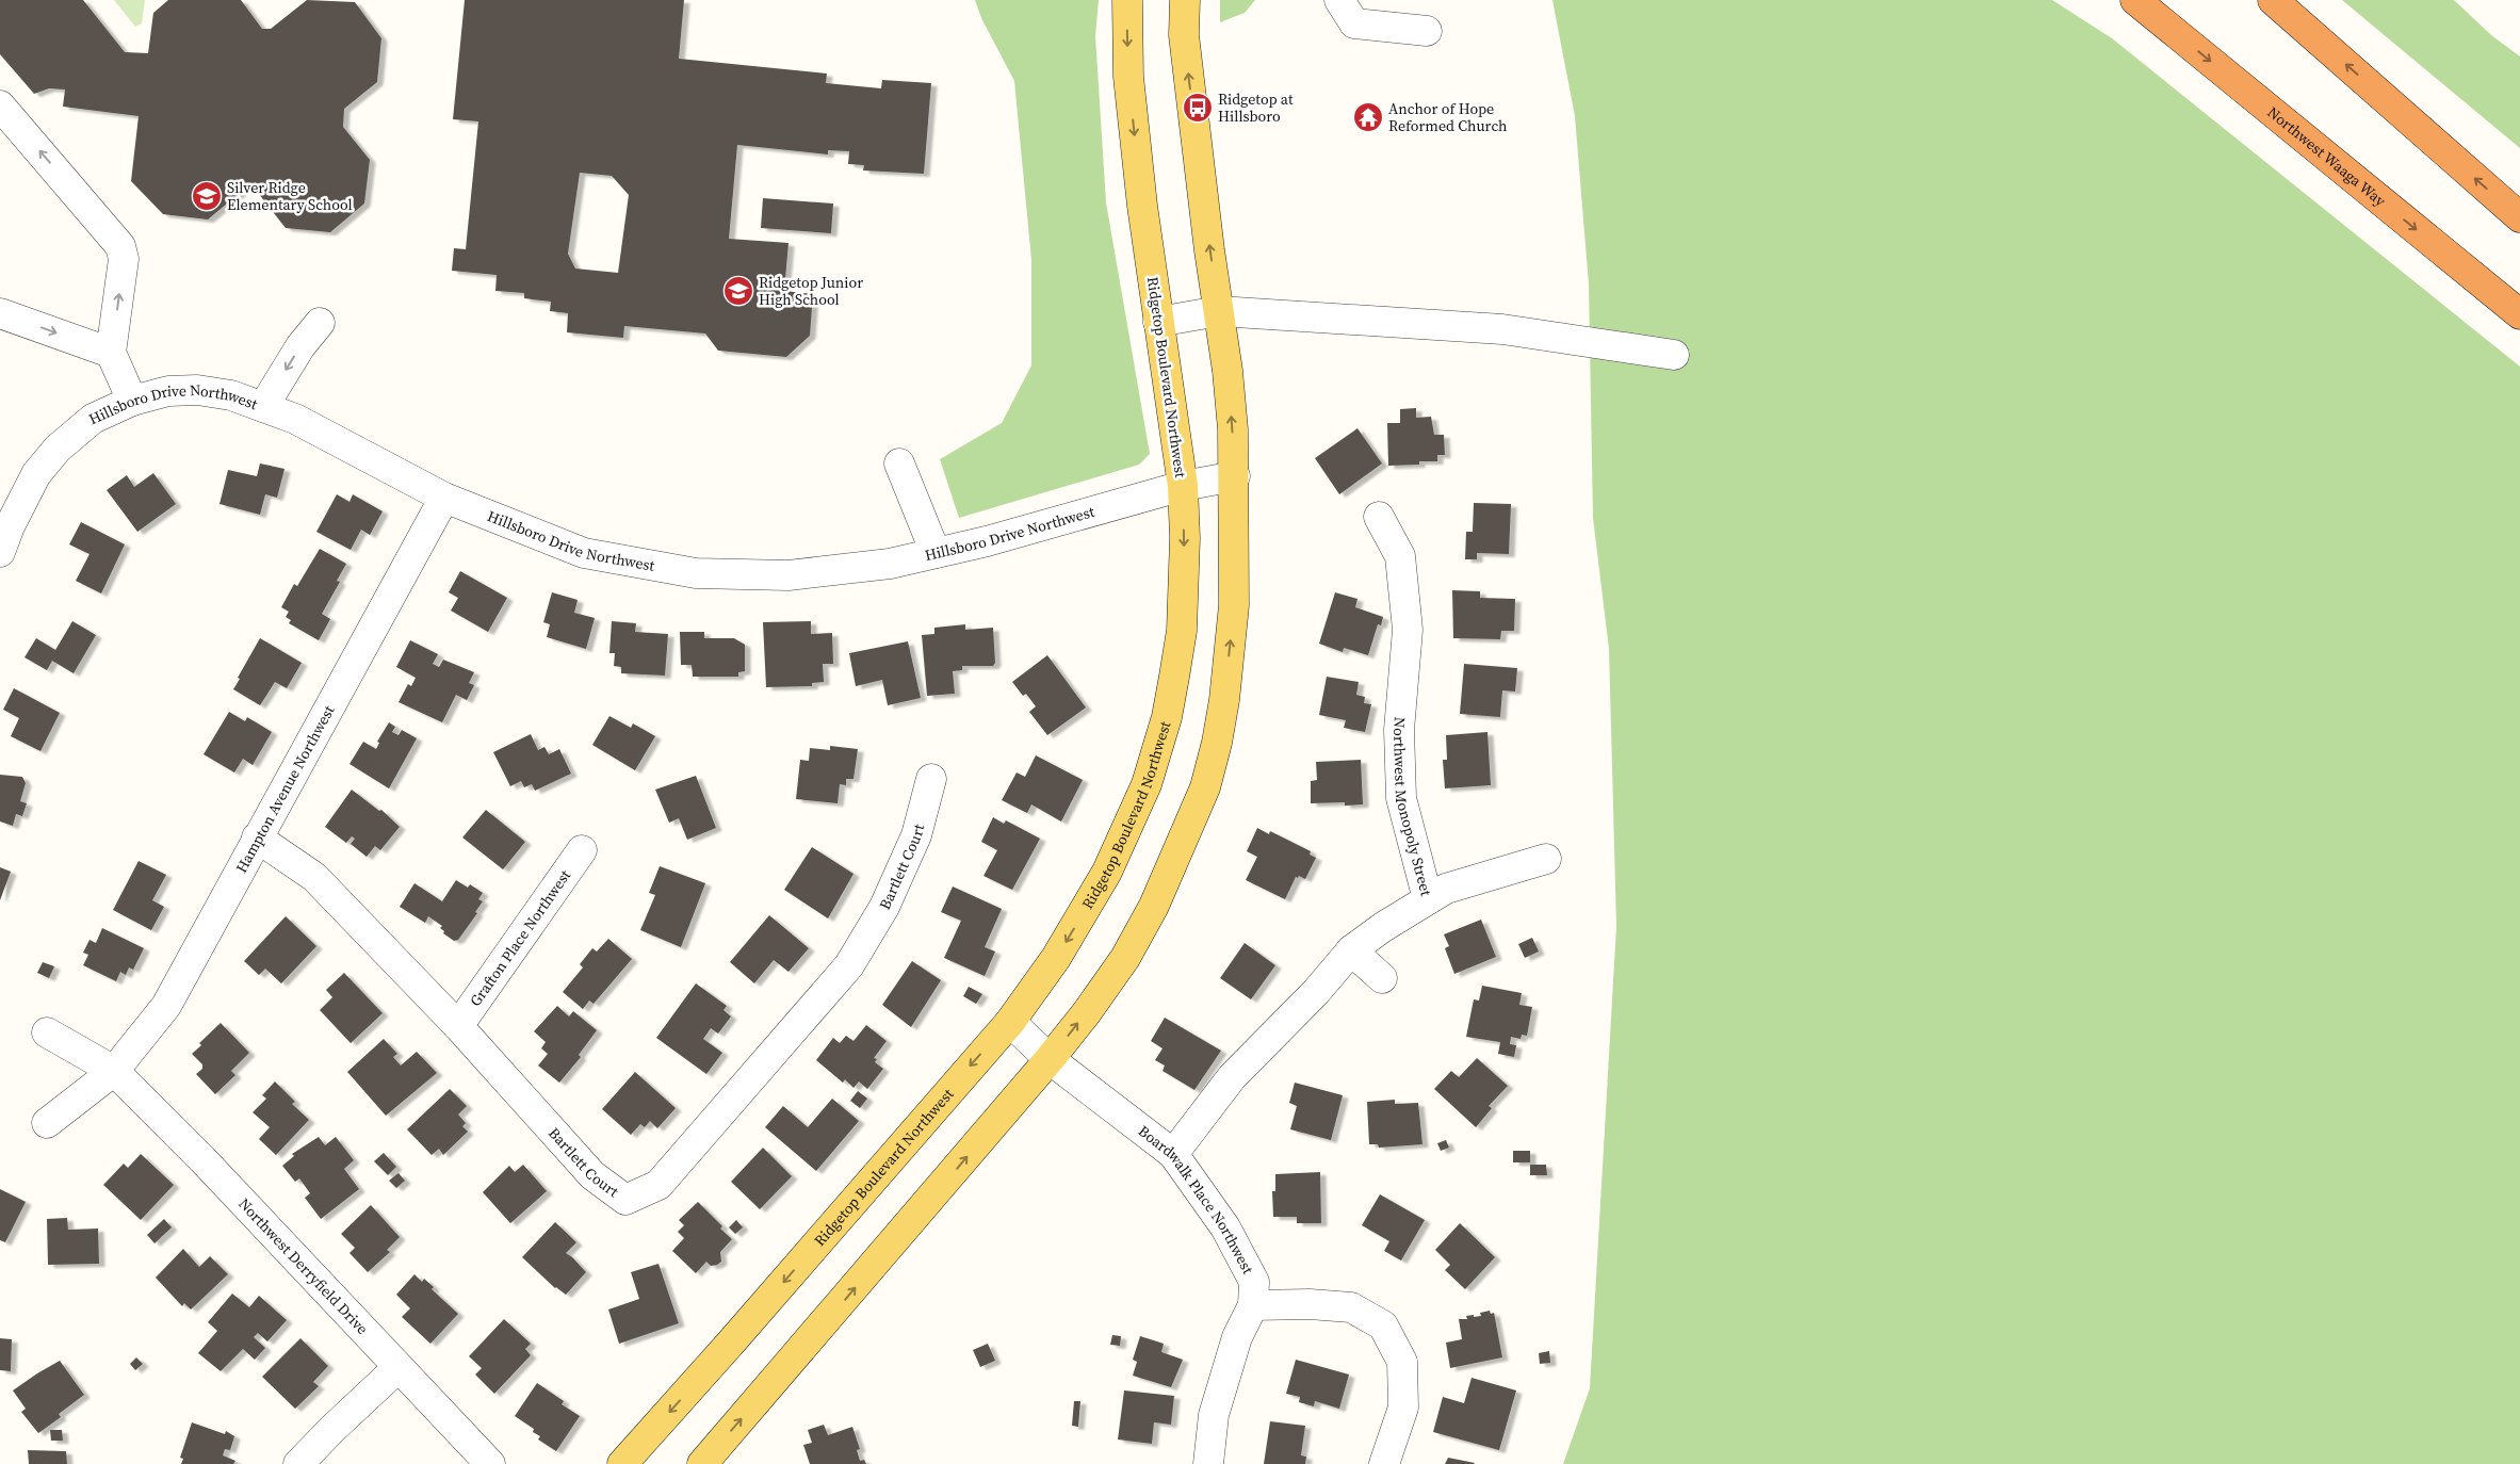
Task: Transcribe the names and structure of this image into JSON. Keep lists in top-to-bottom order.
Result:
{
  "streets": {
    "highway": ["Northwest Waaga Way"],
    "main road": ["Ridgetop Boulevard Northwest"],
    "street": [
      "Hillsboro Drive Northwest",
      "Hampton Avenue Northwest",
      "Northwest Monopoly Street",
      "Bartlett Court",
      "Grafton Place Northwest",
      "Boardwalk Place Northwest",
      "Northwest Derryfield Drive"
    ]
  },
  "crossings": [
    ["Ridgetop Boulevard Northwest", "Hillsboro Drive Northwest"],
    ["Ridgetop Boulevard Northwest", "Boardwalk Place Northwest"],
    ["Hillsboro Drive Northwest", "Hampton Avenue Northwest"],
    ["Hampton Avenue Northwest", "Bartlett Court"],
    ["Hampton Avenue Northwest", "Northwest Derryfield Drive"],
    ["Northwest Monopoly Street", "Boardwalk Place Northwest"],
    ["Bartlett Court", "Grafton Place Northwest"]
  ],
  "places": {
    "bus stop": ["Ridgetop at Hillsboro"],
    "temple": ["Anchor of Hope Reformed Church"],
    "school or university": ["Silver Ridge Elementary School", "Ridgetop Junior High School"]
  }
}
